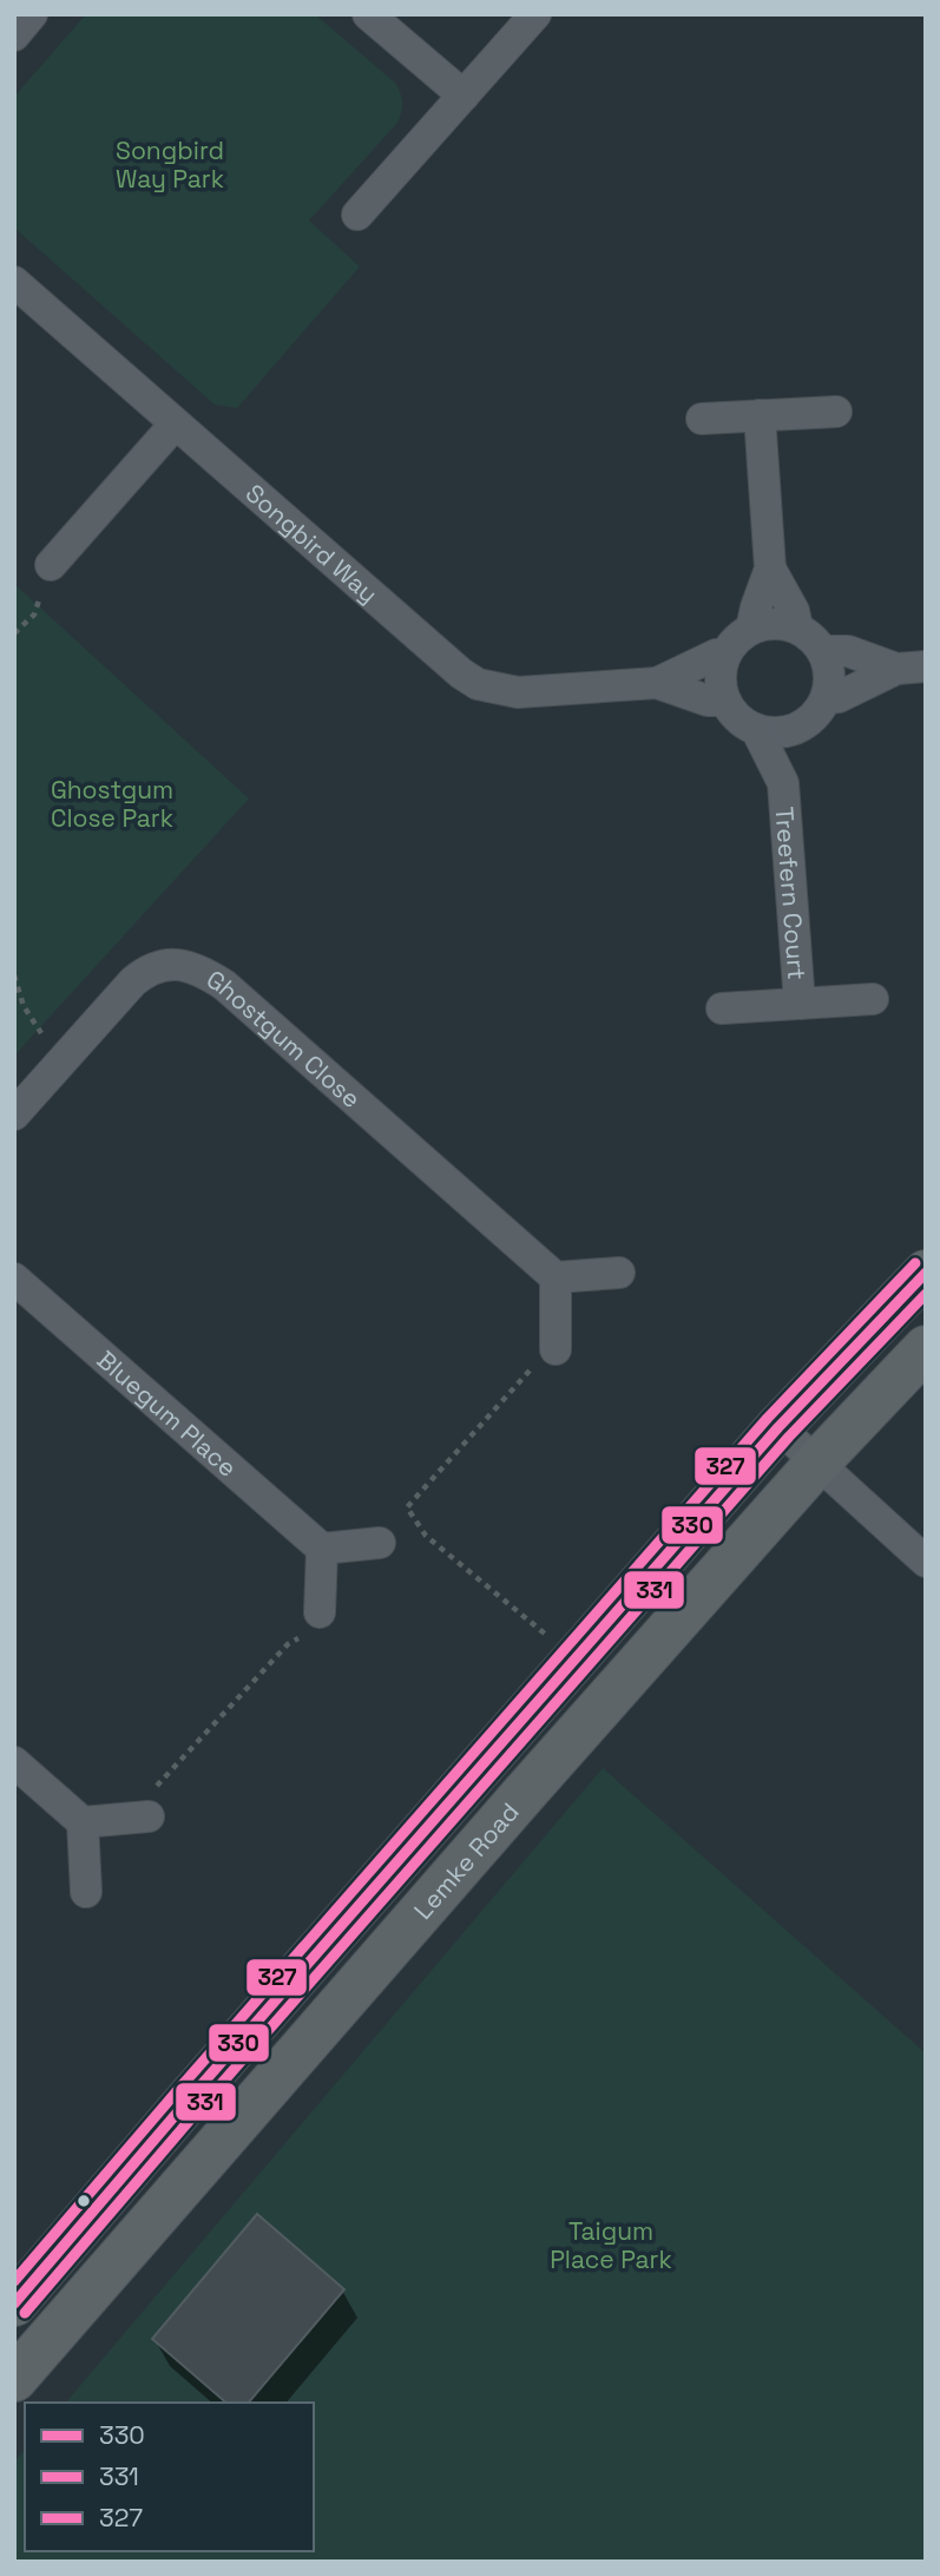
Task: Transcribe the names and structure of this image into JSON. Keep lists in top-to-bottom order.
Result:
{
  "streets": {
    "main road": ["Lemke Road"],
    "street": [
      "Songbird Way",
      "Treefern Court",
      "Ghostgum Close",
      "Bluegum Place"
    ]
  },
  "crossings": [
    ["Songbird Way", "Treefern Court"]
  ],
  "parks": ["Songbird Way Park", "Ghostgum Close Park", "Taigum Place Park"],
  "lines": ["transit line 327", "transit line 330", "transit line 331"],
  "legend": ["330", "331", "327"]
}
